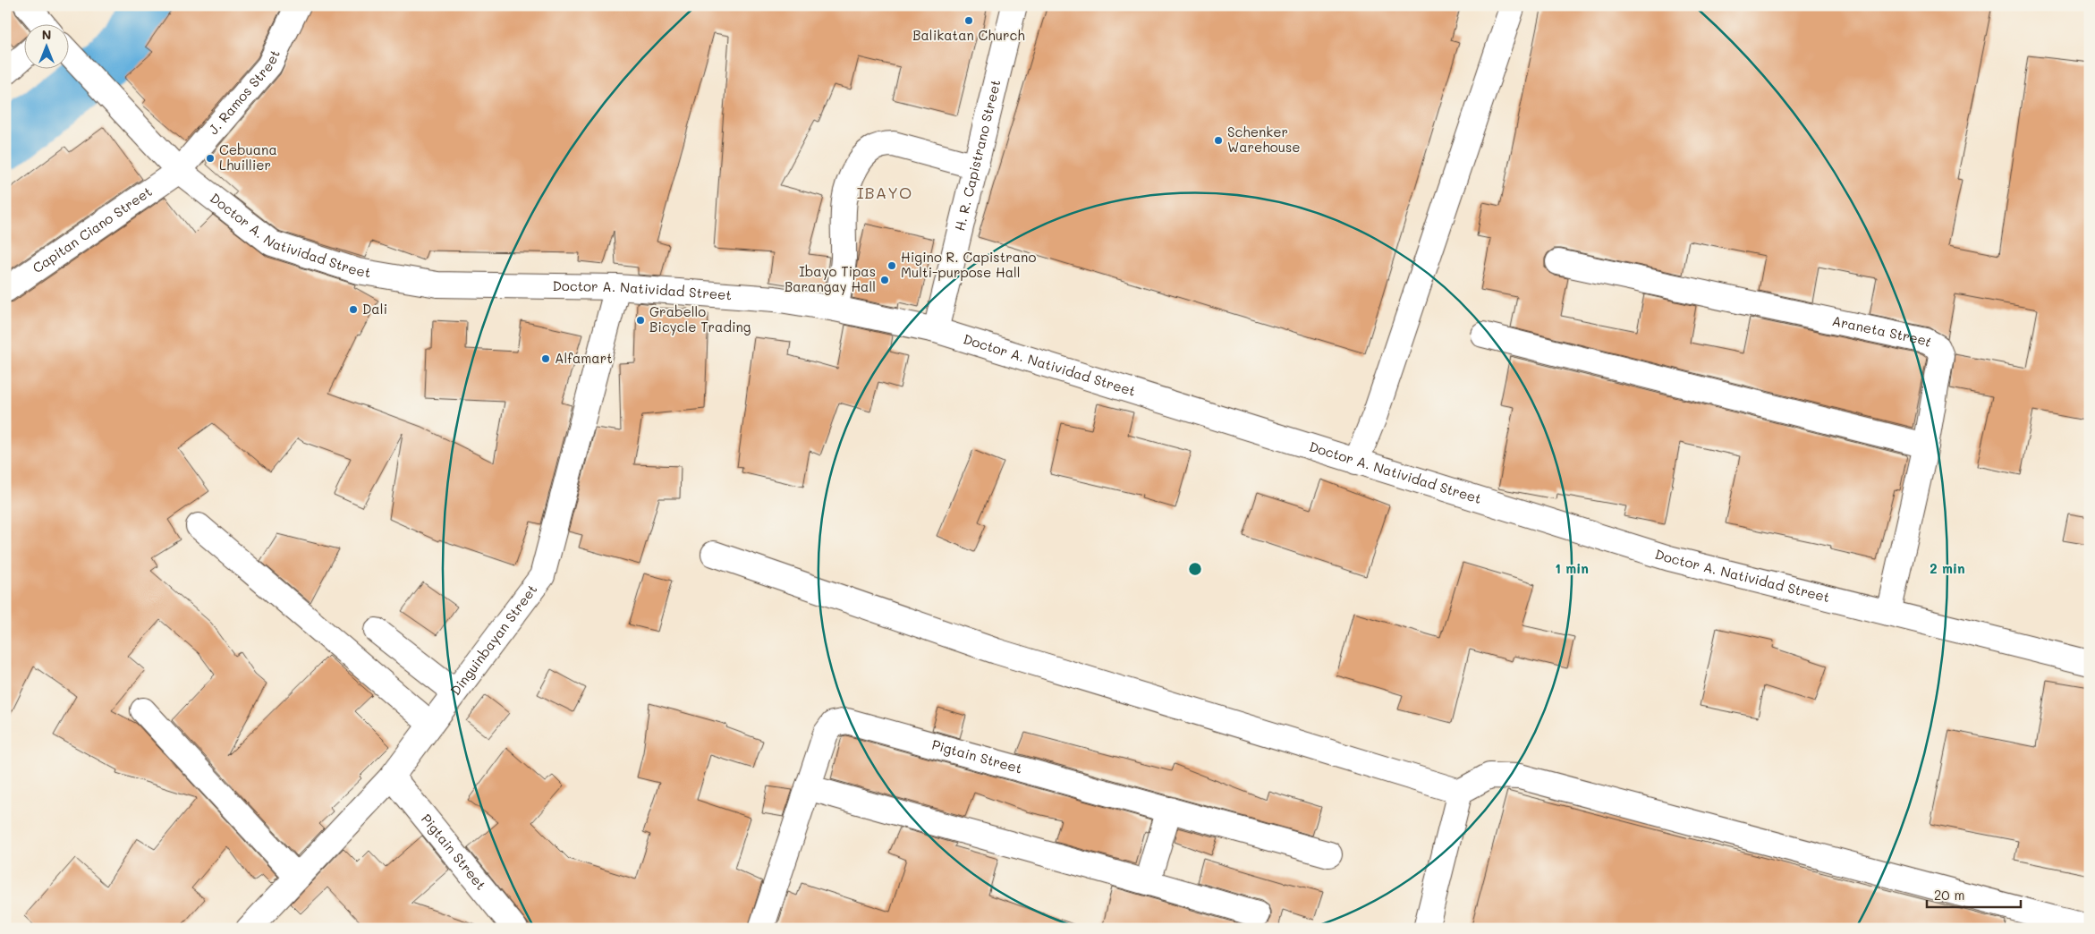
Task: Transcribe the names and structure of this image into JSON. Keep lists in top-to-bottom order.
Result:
{
  "streets": {
    "street": [
      "J. Ramos Street",
      "H. R. Capistrano Street",
      "Capitan Ciano Street",
      "Doctor A. Natividad Street",
      "Araneta Street",
      "Dinguinbayan Street",
      "Pigtain Street"
    ]
  },
  "crossings": [
    ["J. Ramos Street", "Capitan Ciano Street"],
    ["J. Ramos Street", "Doctor A. Natividad Street"],
    ["H. R. Capistrano Street", "Doctor A. Natividad Street"],
    ["Capitan Ciano Street", "Doctor A. Natividad Street"],
    ["Doctor A. Natividad Street", "Araneta Street"],
    ["Doctor A. Natividad Street", "Dinguinbayan Street"],
    ["Dinguinbayan Street", "Pigtain Street"]
  ],
  "districts": ["IBAYO"],
  "places": [
    "Balikatan Church",
    "Schenker Warehouse",
    "Cebuana Lhuillier",
    "Higino R. Capistrano Multi-purpose Hall",
    "Ibayo Tipas Barangay Hall",
    "Dali",
    "Grabello Bicycle Trading",
    "Alfamart"
  ],
  "scale_bar": "20 m",
  "north": "top",
  "rings": ["1 min", "2 min"]
}
